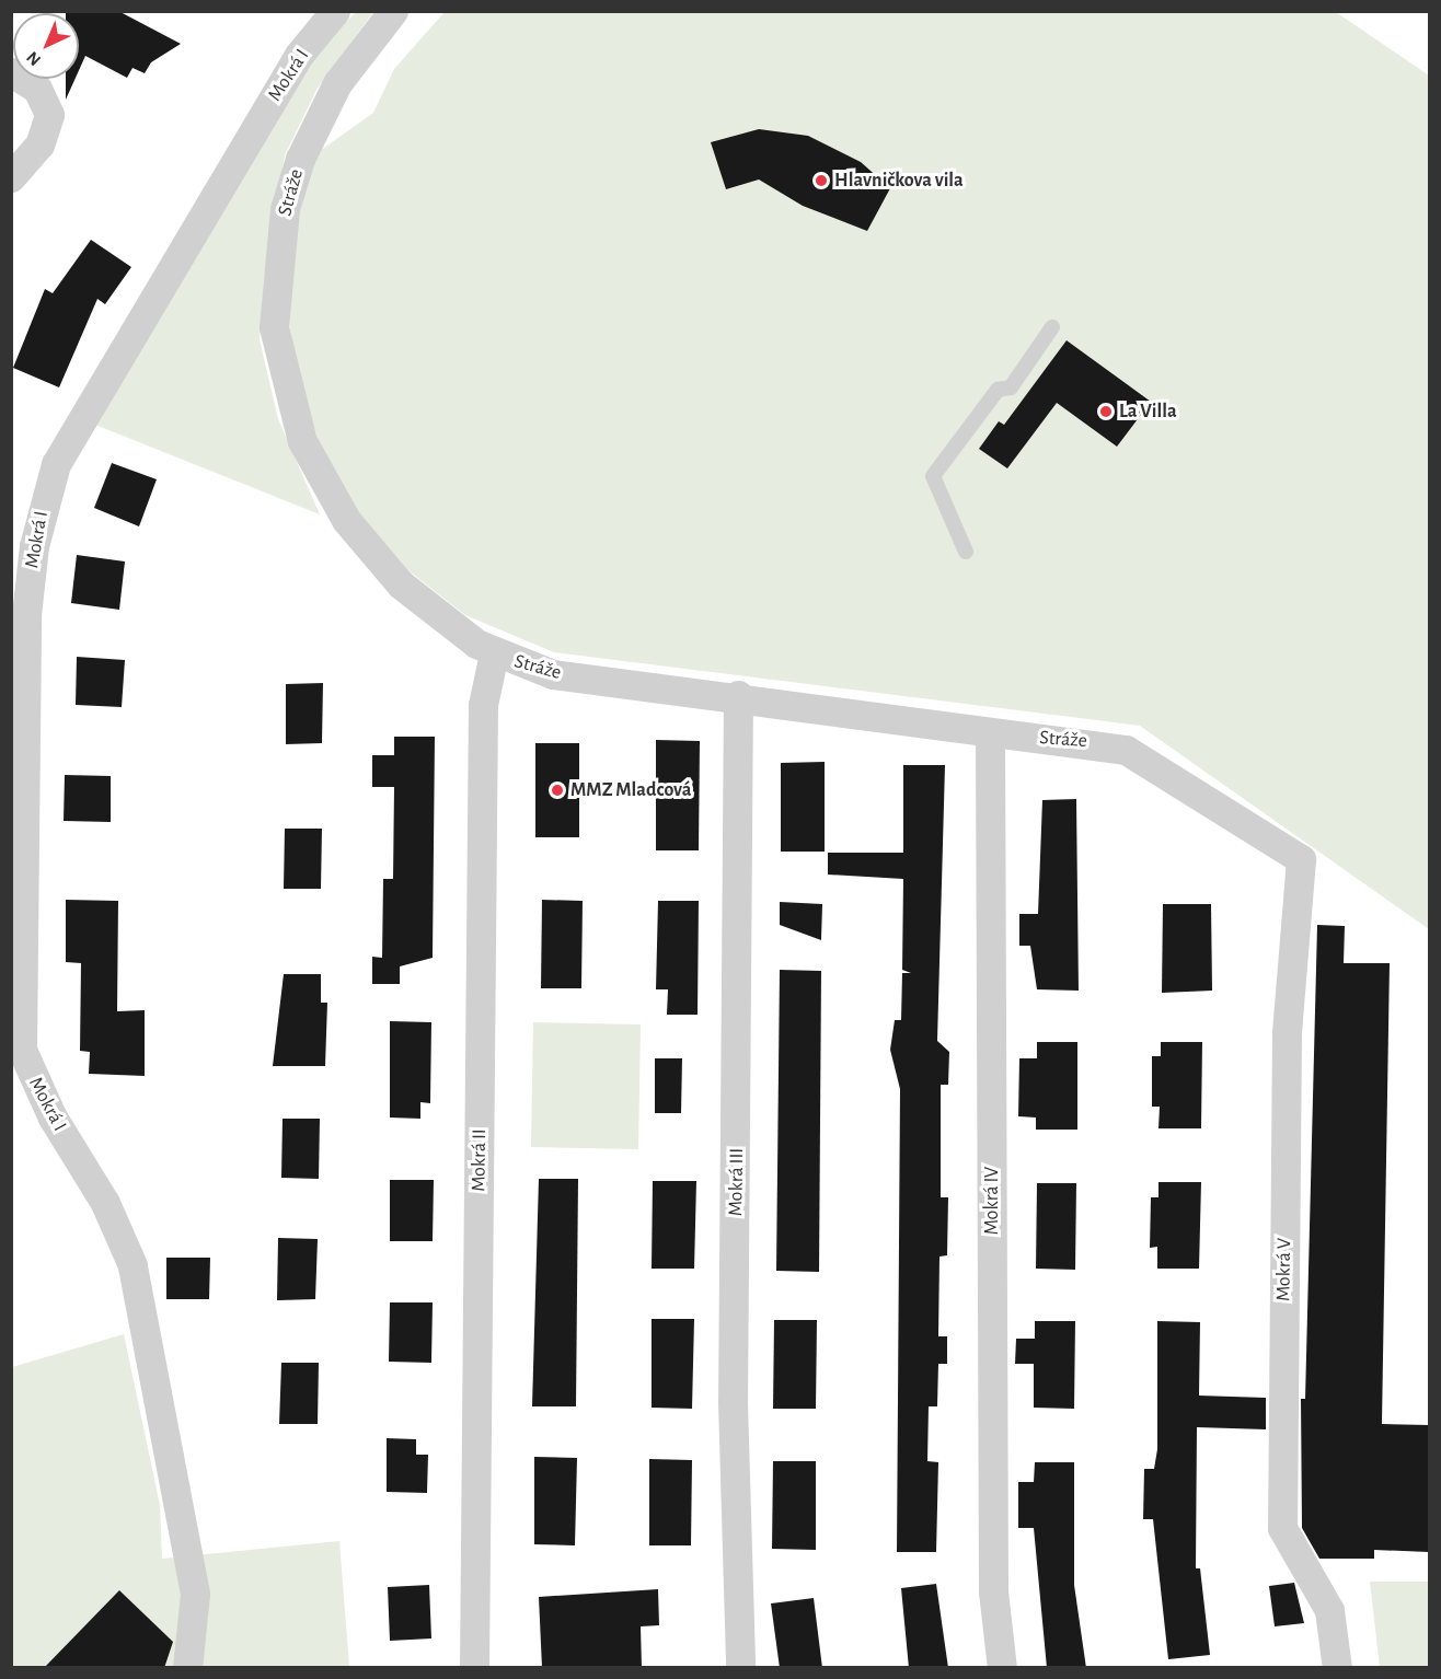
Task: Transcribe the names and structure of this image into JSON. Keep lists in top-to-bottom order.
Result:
{
  "streets": {
    "street": [
      "Mokrá I",
      "Stráže",
      "Mokrá II",
      "Mokrá III",
      "Mokrá IV",
      "Mokrá V"
    ]
  },
  "crossings": [
    ["Stráže", "Mokrá II"],
    ["Stráže", "Mokrá III"],
    ["Stráže", "Mokrá IV"],
    ["Stráže", "Mokrá V"]
  ],
  "places": ["Hlavničkova vila", "La Villa", "MMZ Mladcová"],
  "north": "bottom left"
}
